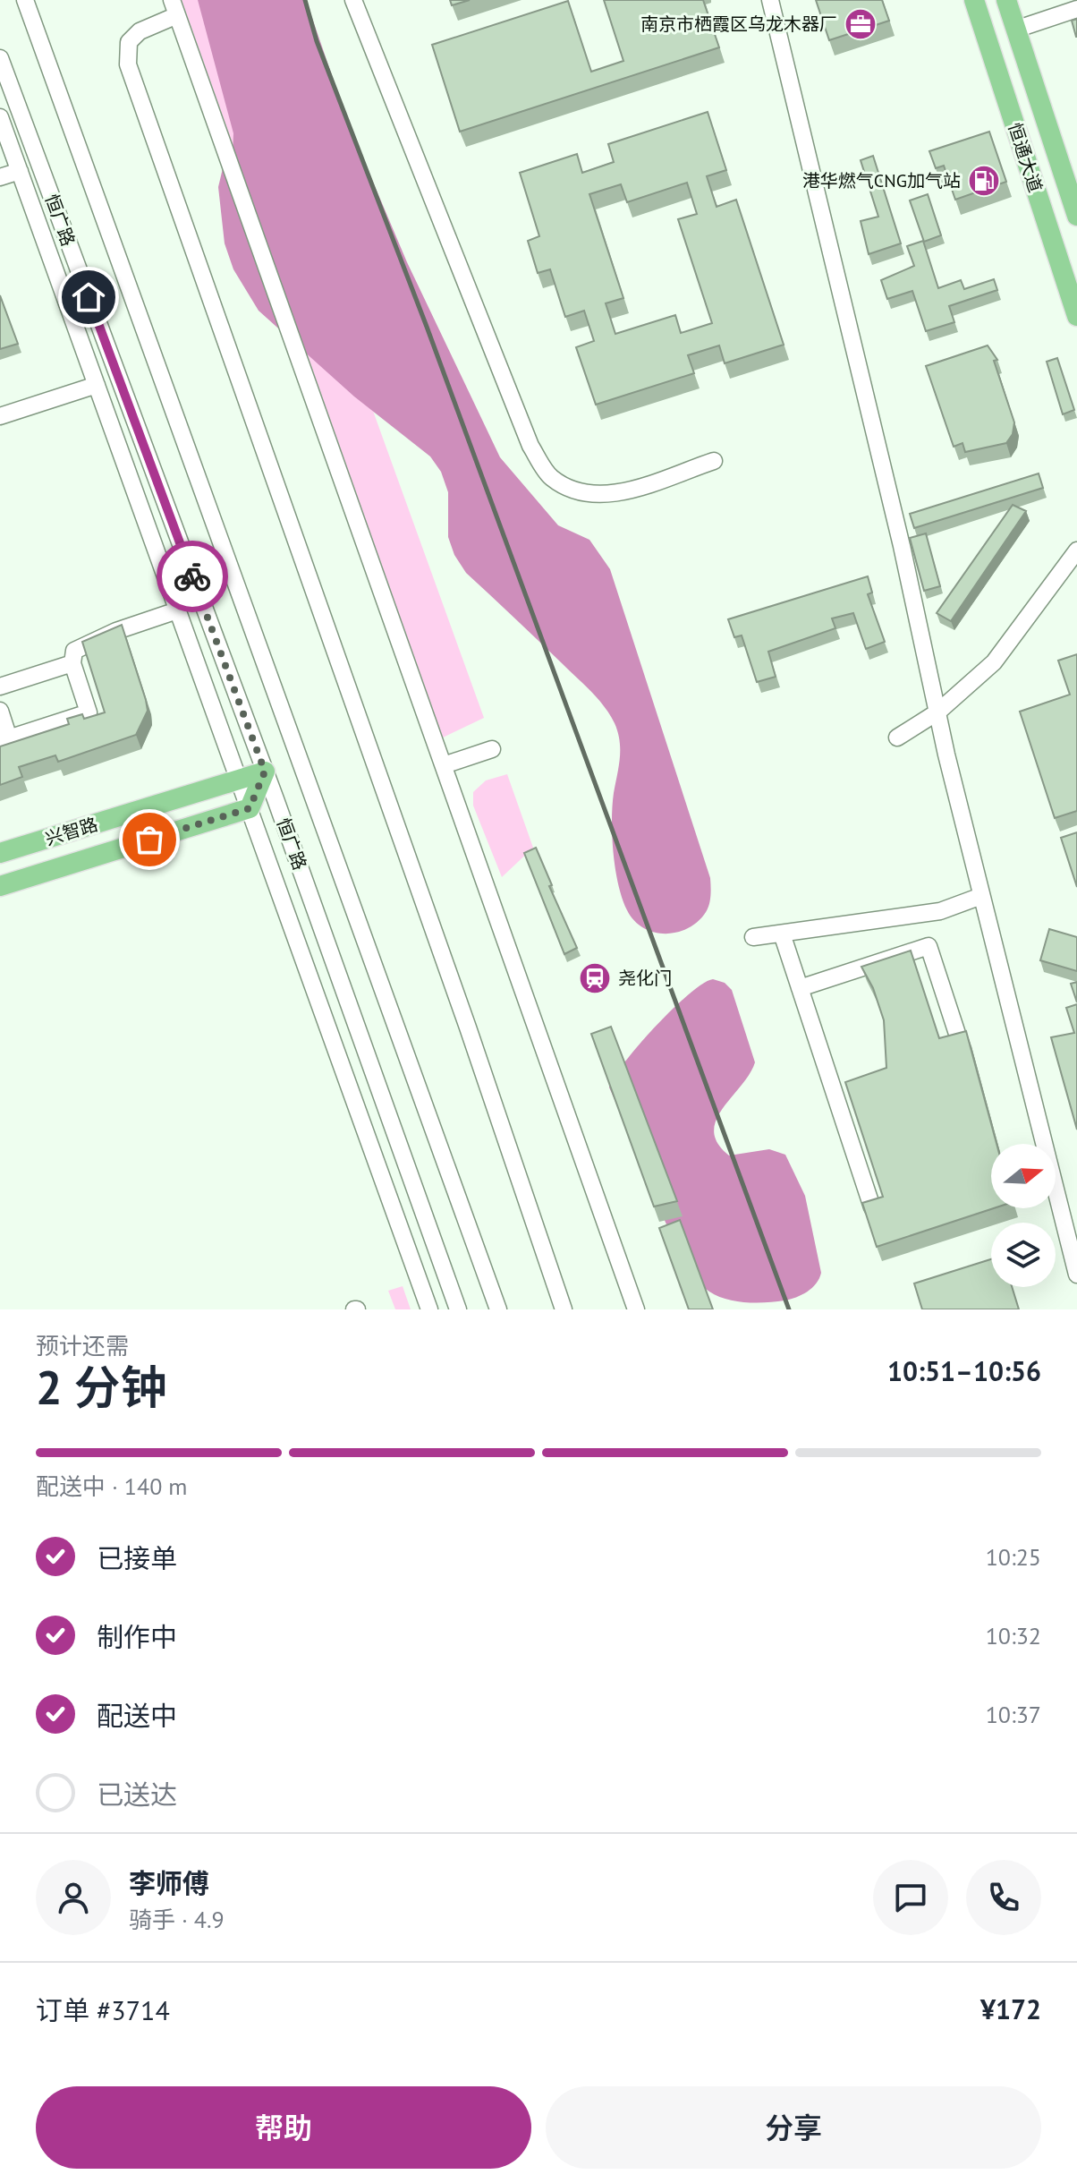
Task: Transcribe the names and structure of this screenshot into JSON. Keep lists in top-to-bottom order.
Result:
{
  "streets": {
    "main road": ["恒通大道", "兴智路"],
    "street": ["恒广路"]
  },
  "crossings": [
    ["恒广路", "兴智路"]
  ],
  "places": {
    "office": ["南京市栖霞区乌龙木器厂"],
    "fuel station": ["港华燃气CNG加气站"],
    "station": ["尧化门"]
  },
  "north": "right",
  "page": {
    "heading": ["2 分钟", "预计还需", "10:51–10:56"],
    "panel": [
      "李师傅",
      "骑手 · 4.9",
      "订单 #3714",
      "¥172"
    ],
    "bar": "配送中 · 140 m",
    "list": [
      ["已接单", "10:25"],
      ["制作中", "10:32"],
      ["配送中", "10:37"],
      "已送达"
    ],
    "buttons": ["帮助", "分享"]
  }
}
